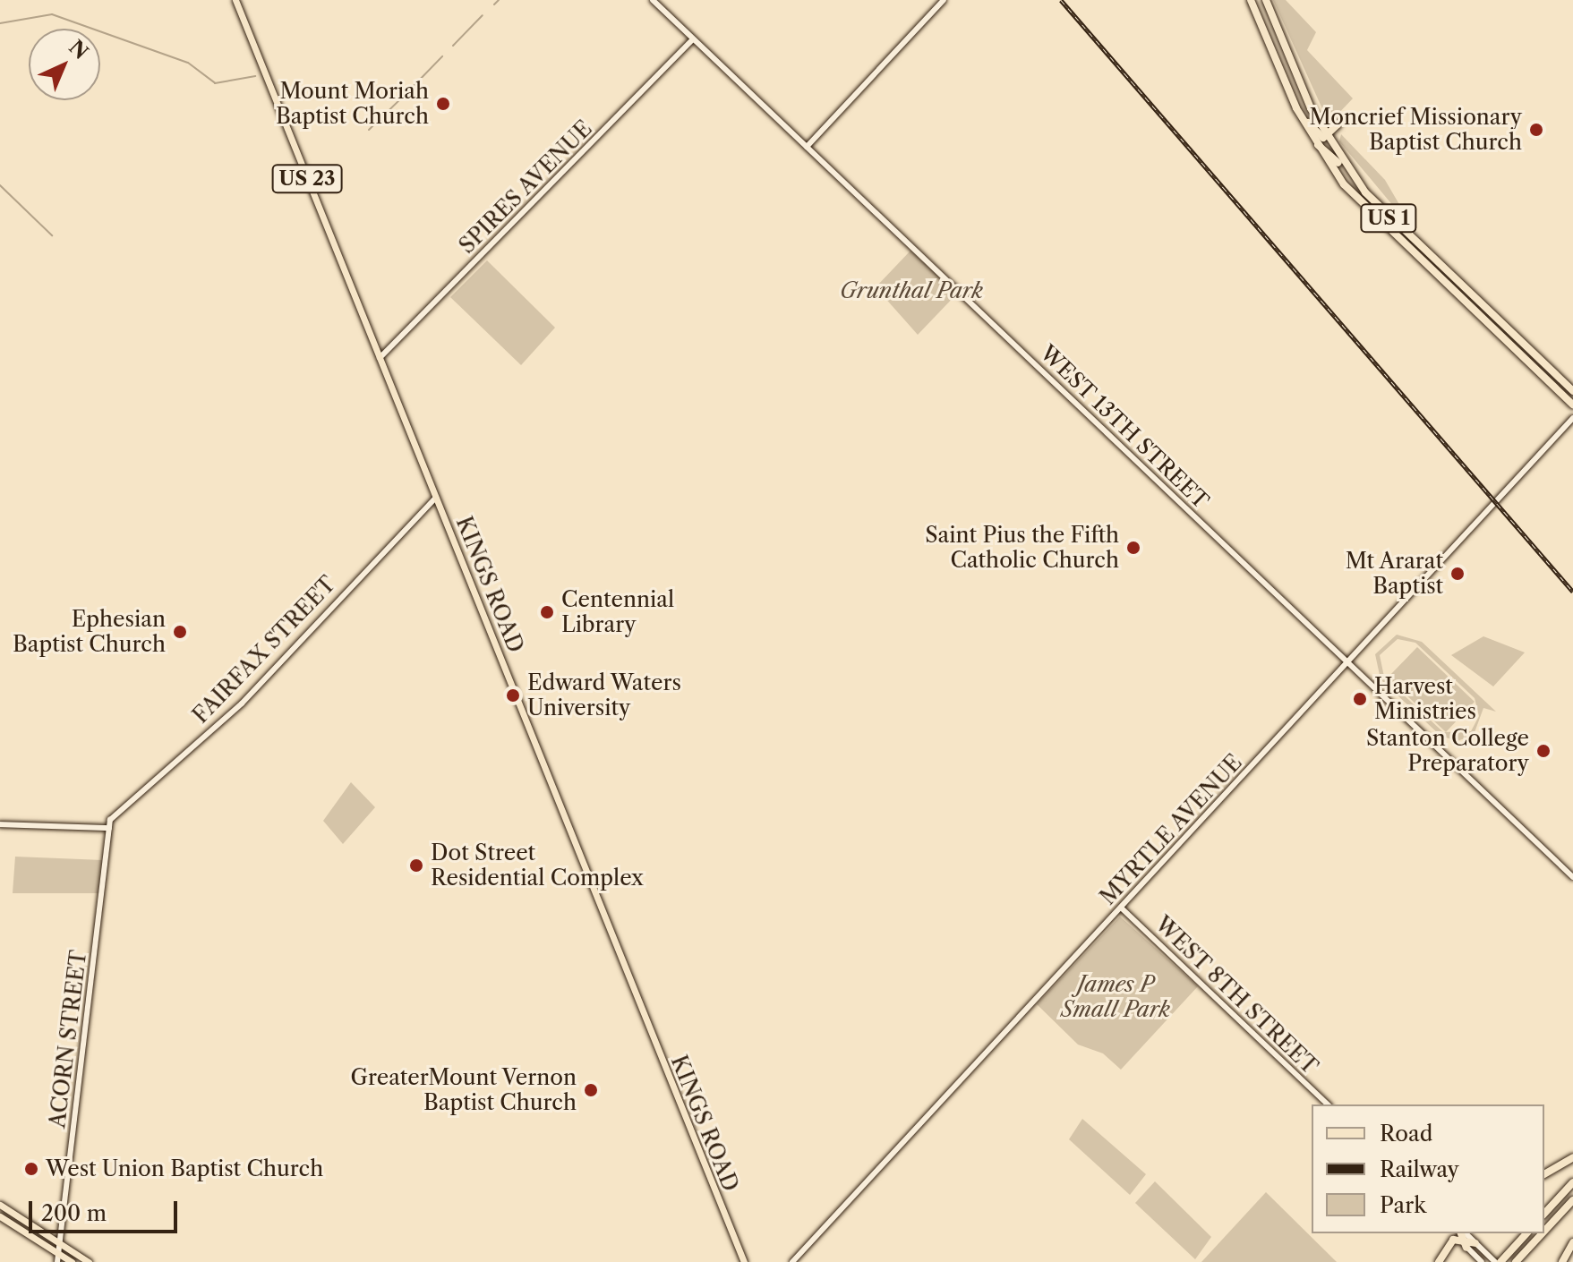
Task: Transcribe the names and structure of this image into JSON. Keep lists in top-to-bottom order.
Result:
{
  "streets": {
    "highway": ["US 1"],
    "main road": ["US 23", "KINGS ROAD"],
    "street": [
      "SPIRES AVENUE",
      "WEST 13TH STREET",
      "FAIRFAX STREET",
      "MYRTLE AVENUE",
      "WEST 8TH STREET",
      "ACORN STREET"
    ]
  },
  "crossings": [
    ["SPIRES AVENUE", "WEST 13TH STREET"],
    ["SPIRES AVENUE", "KINGS ROAD"],
    ["WEST 13TH STREET", "MYRTLE AVENUE"],
    ["KINGS ROAD", "FAIRFAX STREET"],
    ["FAIRFAX STREET", "ACORN STREET"],
    ["MYRTLE AVENUE", "WEST 8TH STREET"]
  ],
  "parks": ["Grunthal Park", "James P Small Park"],
  "places": [
    "Mount Moriah Baptist Church",
    "Moncrief Missionary Baptist Church",
    "Saint Pius the Fifth Catholic Church",
    "Mt Ararat Baptist",
    "Centennial Library",
    "Ephesian Baptist Church",
    "Edward Waters University",
    "Harvest Ministries",
    "Stanton College Preparatory",
    "Dot Street Residential Complex",
    "GreaterMount Vernon Baptist Church",
    "West Union Baptist Church"
  ],
  "legend": ["Road", "Railway", "Park"],
  "scale_bar": "200 m",
  "north": "top right"
}
